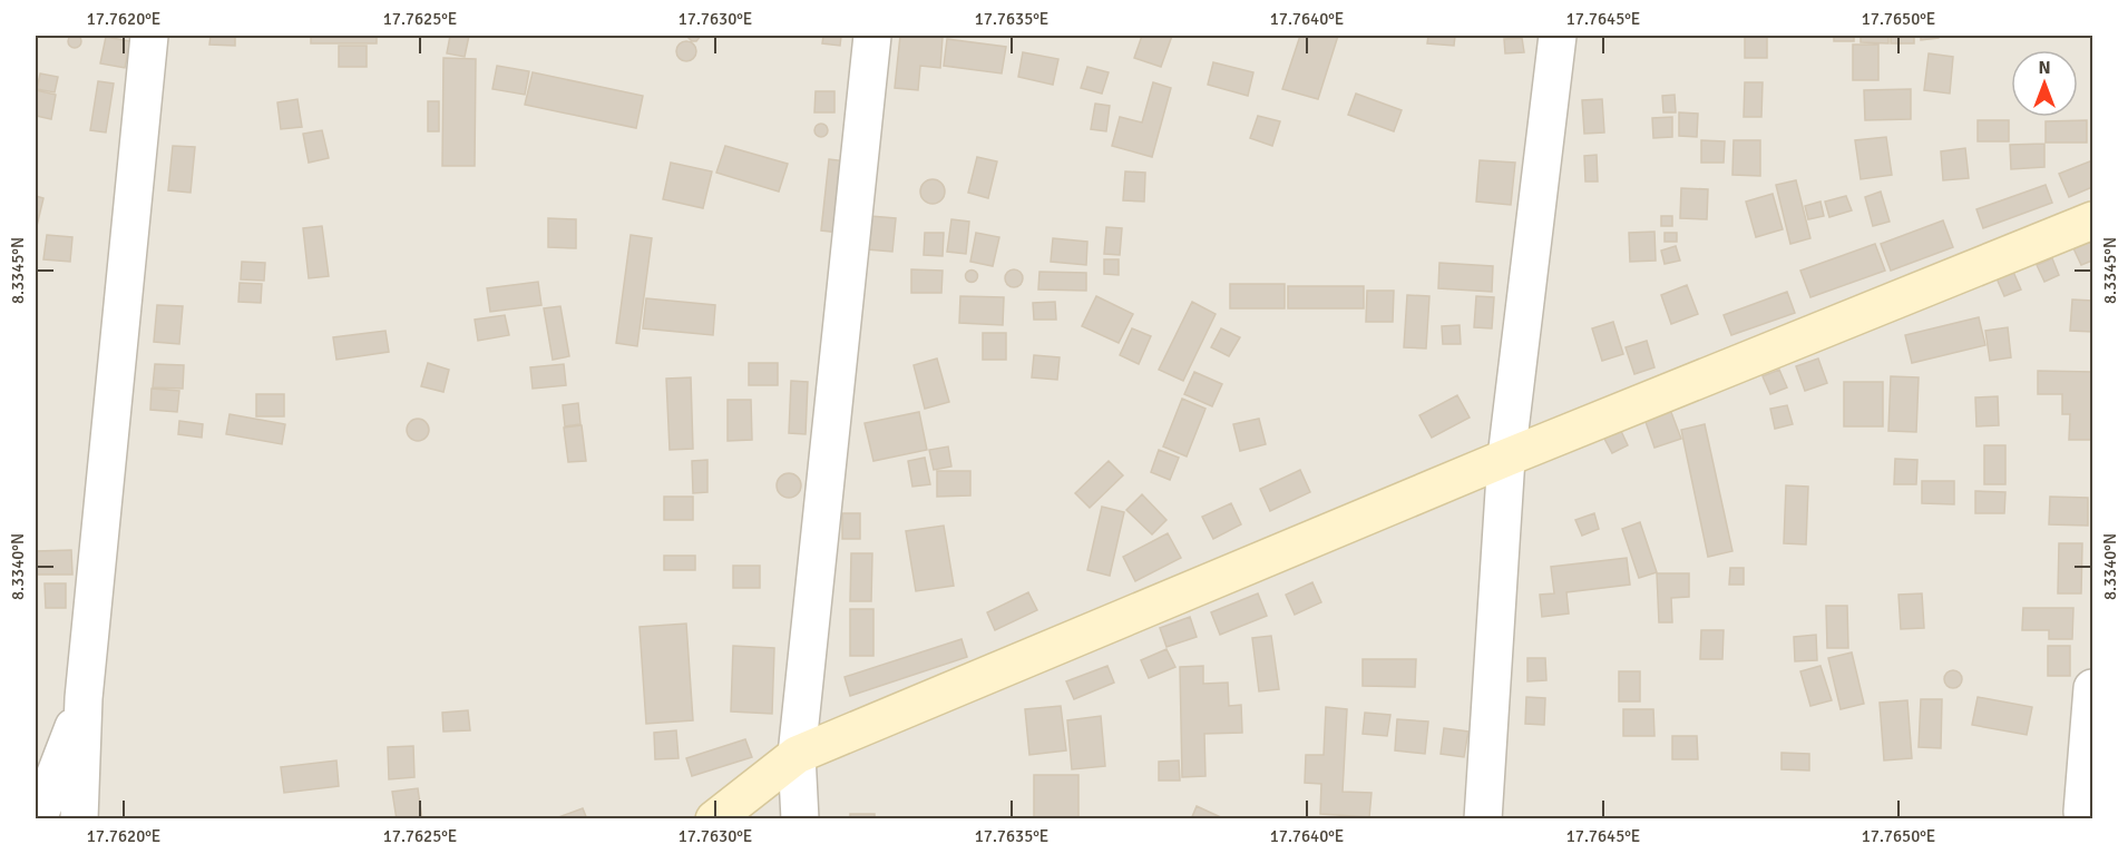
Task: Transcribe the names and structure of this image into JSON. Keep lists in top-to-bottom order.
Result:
{
  "north": "top",
  "coordinates": [
    "17.7620°E",
    "17.7625°E",
    "17.7630°E",
    "17.7635°E",
    "17.7640°E",
    "17.7645°E",
    "17.7650°E",
    "8.3345°N",
    "8.3340°N"
  ]
}
